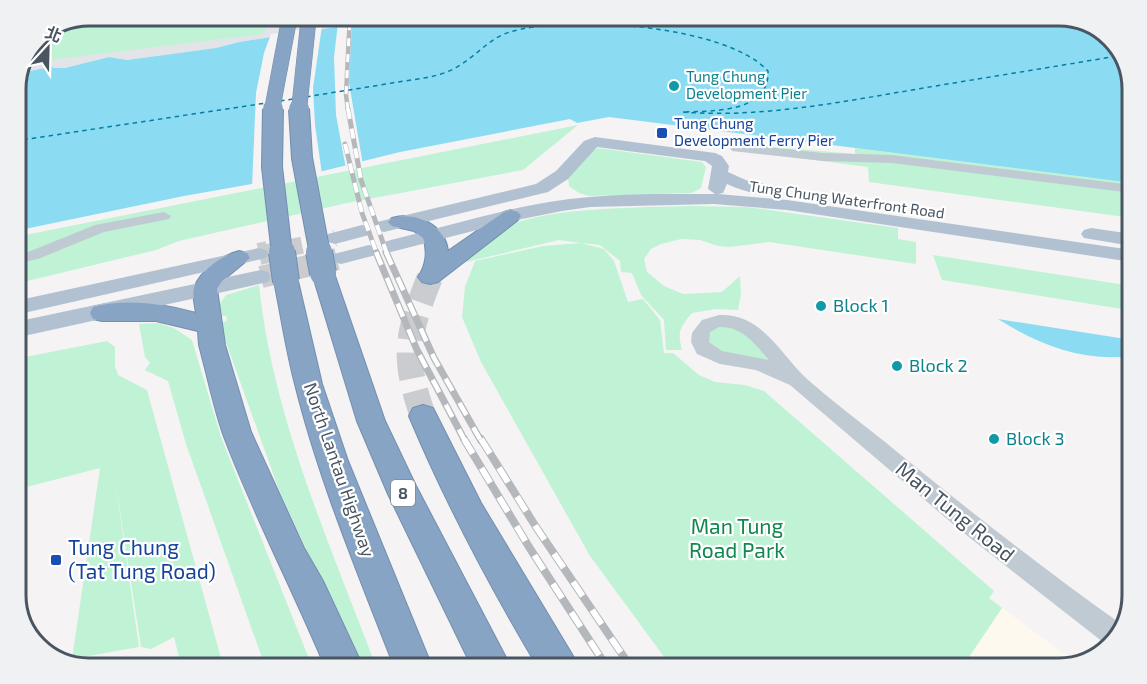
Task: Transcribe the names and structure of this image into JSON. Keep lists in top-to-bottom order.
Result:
{
  "streets": {
    "highway": ["North Lantau Highway", "8"],
    "main road": ["Tung Chung Waterfront Road"],
    "street": ["Man Tung Road"]
  },
  "parks": ["Man Tung Road Park"],
  "places": {
    "other": [
      "Tung Chung Development Pier",
      "Block 1",
      "Block 2",
      "Block 3"
    ],
    "transit": ["Tung Chung Development Ferry Pier", "Tung Chung (Tat Tung Road)"]
  },
  "north": "top"
}
